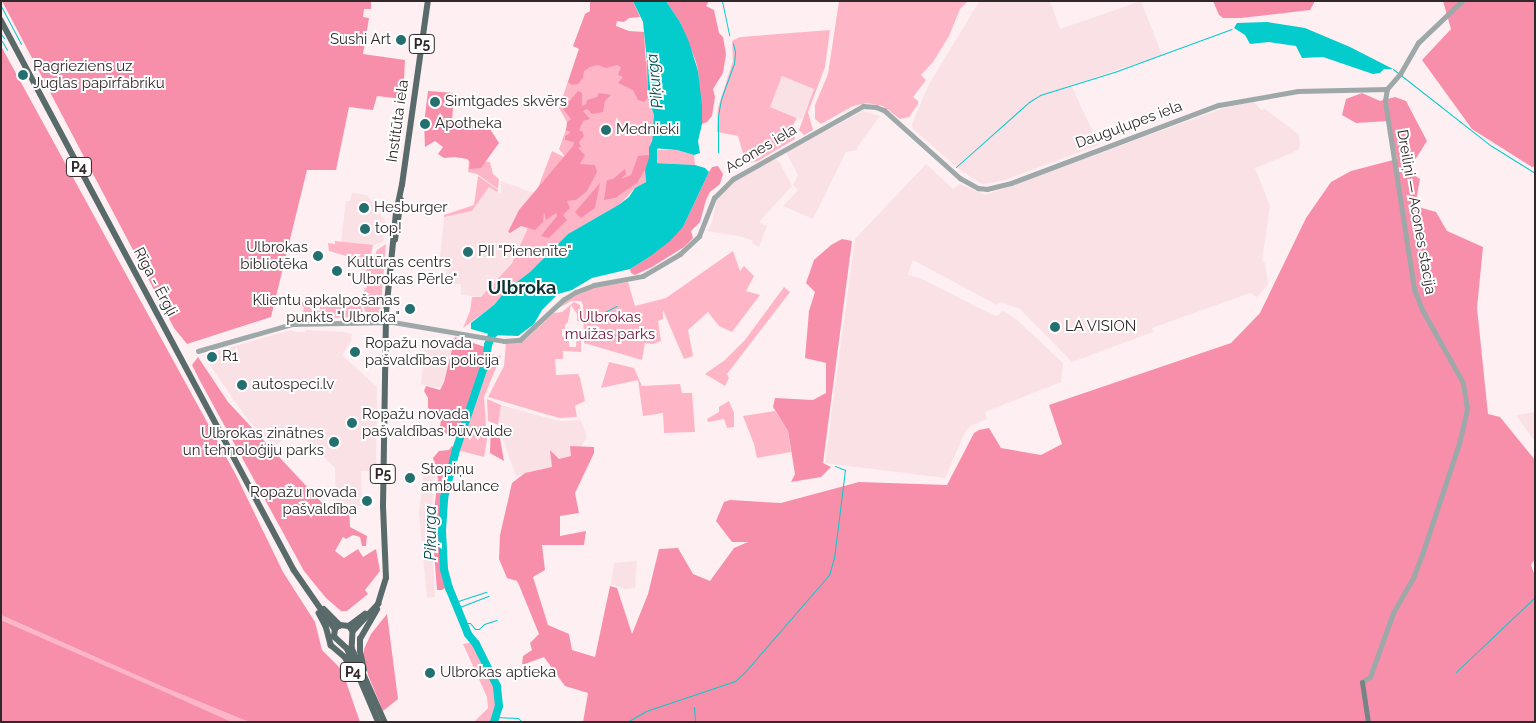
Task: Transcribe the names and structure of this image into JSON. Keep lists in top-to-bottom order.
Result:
{
  "streets": {
    "main road": [
      "P5",
      "Institūta iela",
      "P4",
      "Dreiliņi — Acones stacija",
      "Rīga - Ērgļi"
    ],
    "street": ["Dauguļupes iela", "Acones iela"]
  },
  "crossings": [
    ["P5", "Institūta iela"],
    ["P5", "P4"],
    ["P5", "Rīga - Ērgļi"],
    ["Institūta iela", "Acones iela"],
    ["Dauguļupes iela", "Acones iela"],
    ["Dauguļupes iela", "Dreiliņi — Acones stacija"],
    ["P4", "Rīga - Ērgļi"]
  ],
  "districts": ["Ulbroka"],
  "water": ["Piķurga"],
  "parks": ["Ulbrokas muižas parks"],
  "places": [
    "Sushi Art",
    "Pagrieziens uz Juglas papīrfabriku",
    "Simtgades skvērs",
    "Apotheka",
    "Mednieki",
    "Hesburger",
    "top!",
    "PII \"Pienenīte\"",
    "Ulbrokas bibliotēka",
    "Kultūras centrs \"Ulbrokas Pērle\"",
    "Klientu apkalpošanas punkts \"Ulbroka\"",
    "LA VISION",
    "Ropažu novada pašvaldības policija",
    "R1",
    "autospeci.lv",
    "Ropažu novada pašvaldības būvvalde",
    "Ulbrokas zinātnes un tehnoloģiju parks",
    "Stopiņu ambulance",
    "Ropažu novada pašvaldība",
    "Ulbrokas aptieka"
  ]
}
